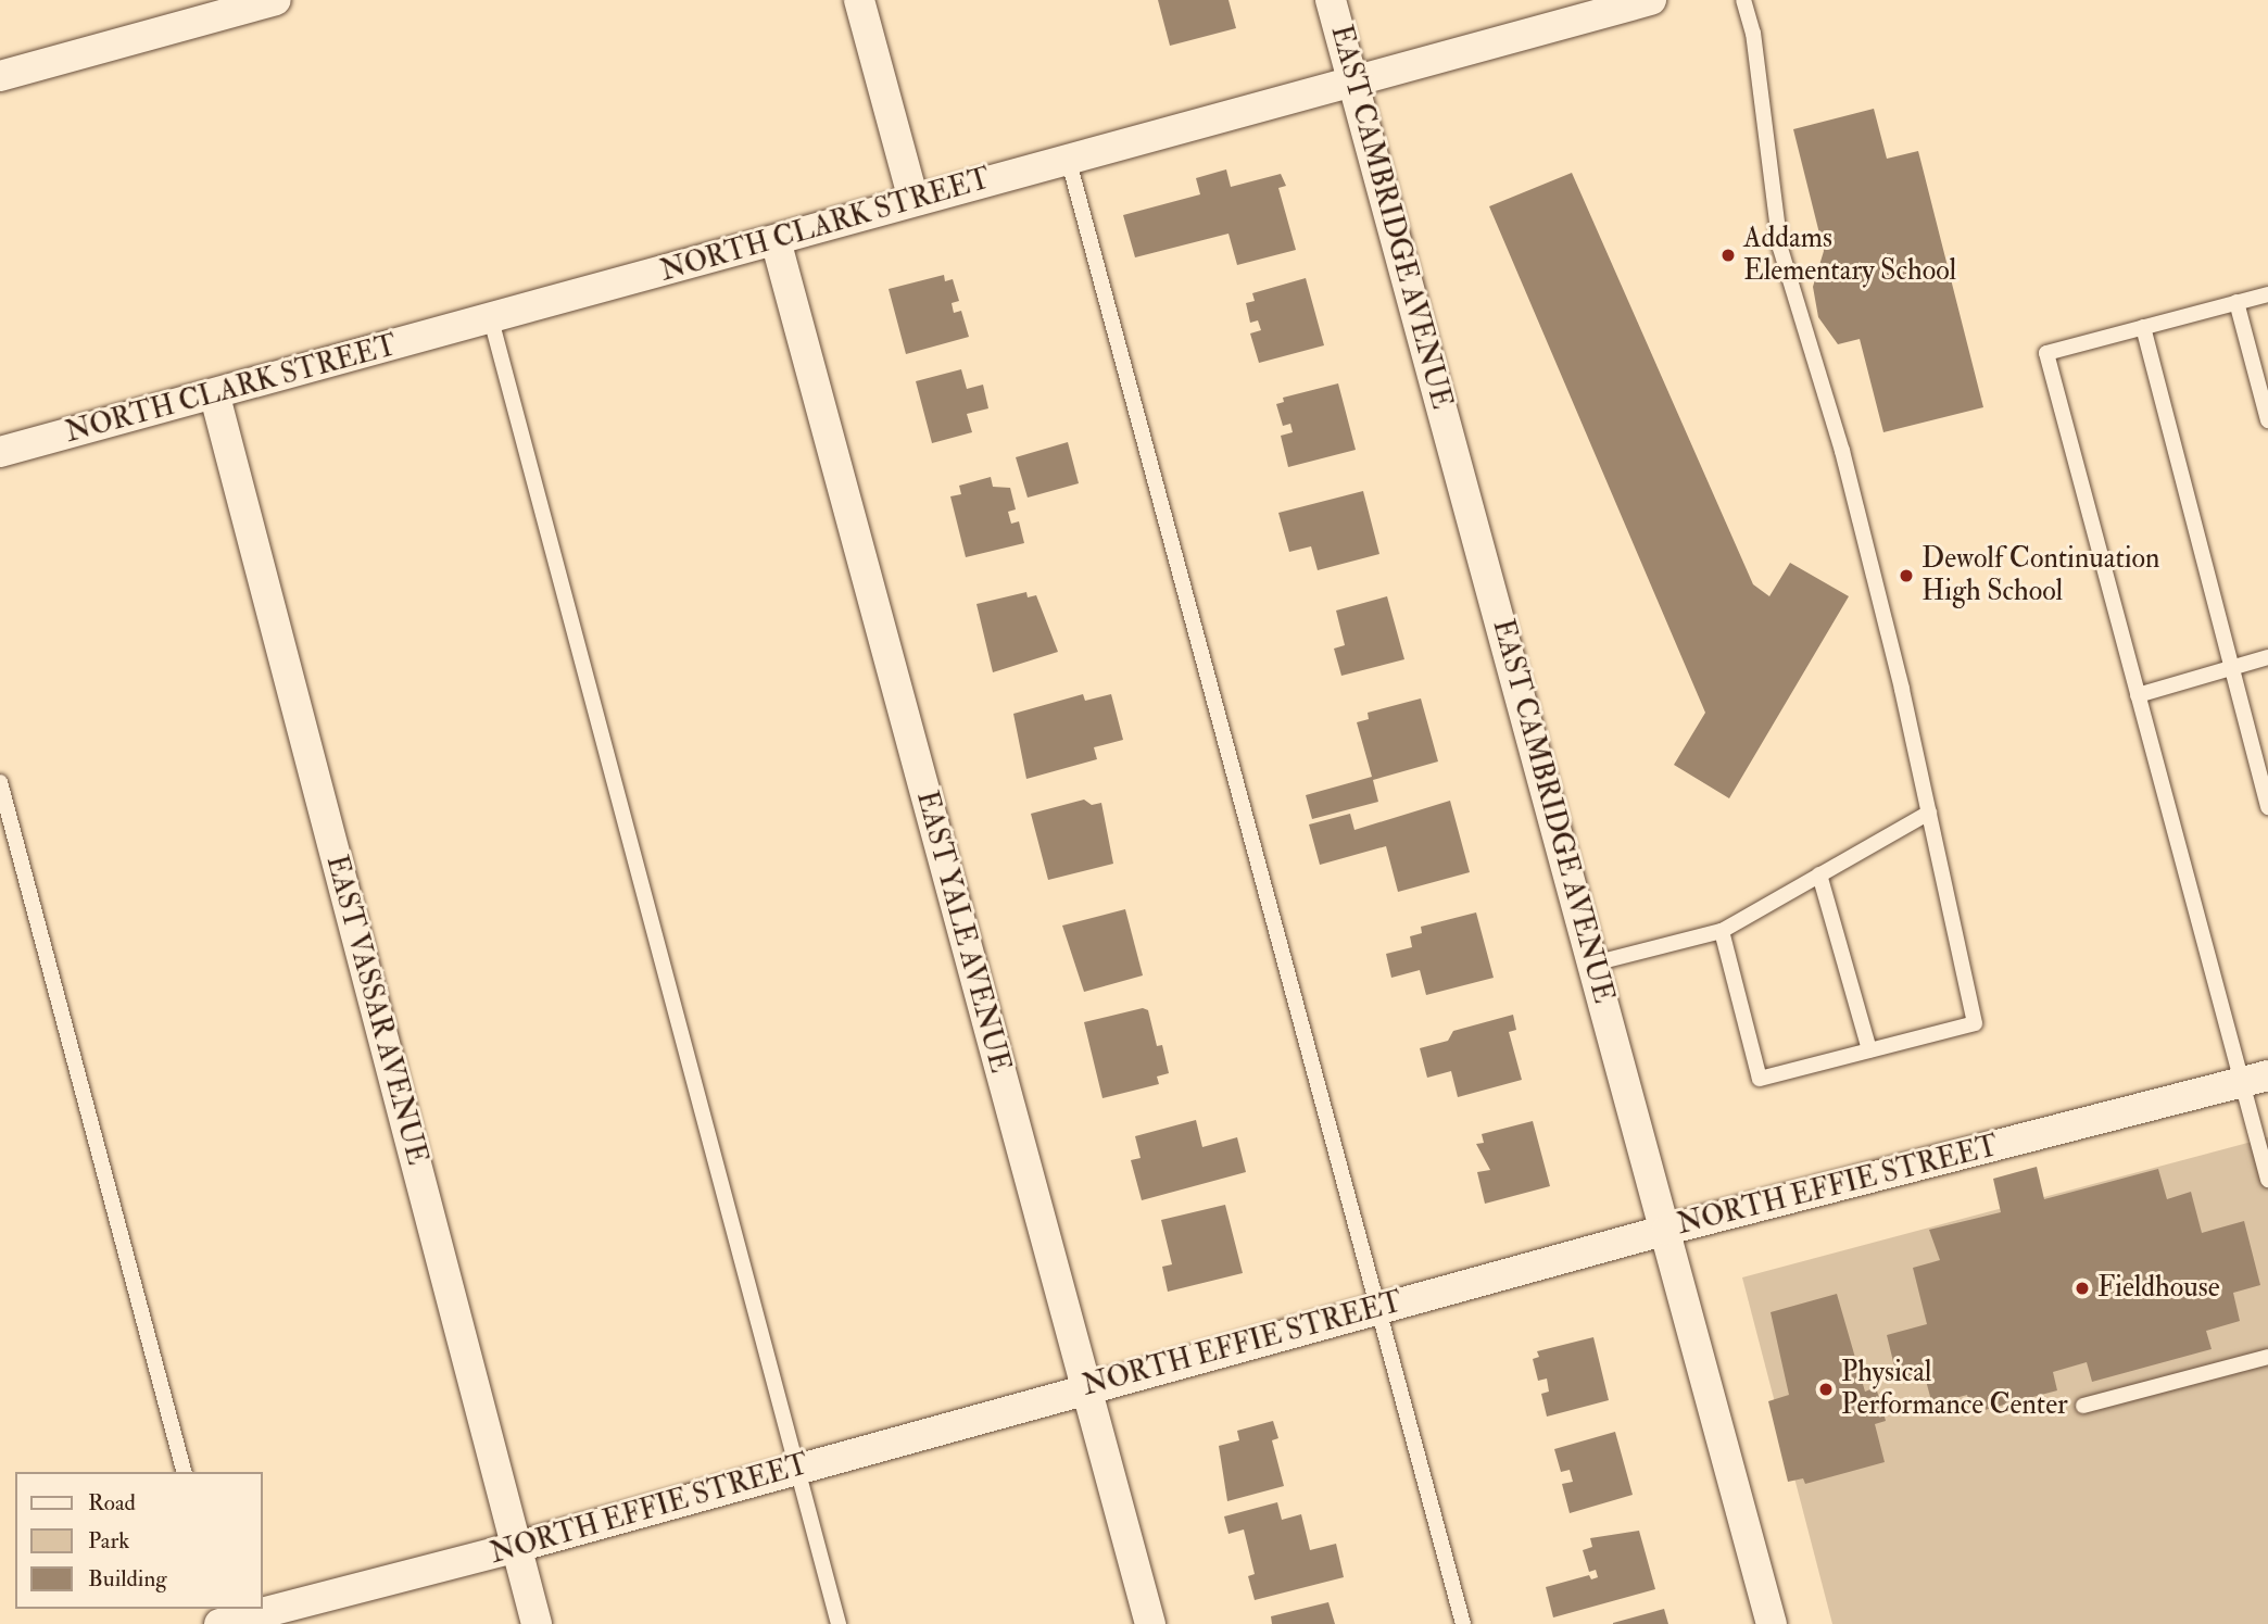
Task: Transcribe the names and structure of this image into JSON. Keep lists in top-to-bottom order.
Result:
{
  "streets": {
    "street": [
      "EAST CAMBRIDGE AVENUE",
      "NORTH CLARK STREET",
      "EAST YALE AVENUE",
      "EAST VASSAR AVENUE",
      "NORTH EFFIE STREET"
    ]
  },
  "crossings": [
    ["EAST CAMBRIDGE AVENUE", "NORTH CLARK STREET"],
    ["EAST CAMBRIDGE AVENUE", "NORTH EFFIE STREET"],
    ["NORTH CLARK STREET", "EAST YALE AVENUE"],
    ["NORTH CLARK STREET", "EAST VASSAR AVENUE"],
    ["EAST YALE AVENUE", "NORTH EFFIE STREET"],
    ["EAST VASSAR AVENUE", "NORTH EFFIE STREET"]
  ],
  "places": [
    "Addams Elementary School",
    "Dewolf Continuation High School",
    "Fieldhouse",
    "Physical Performance Center"
  ],
  "legend": ["Road", "Park", "Building"]
}
